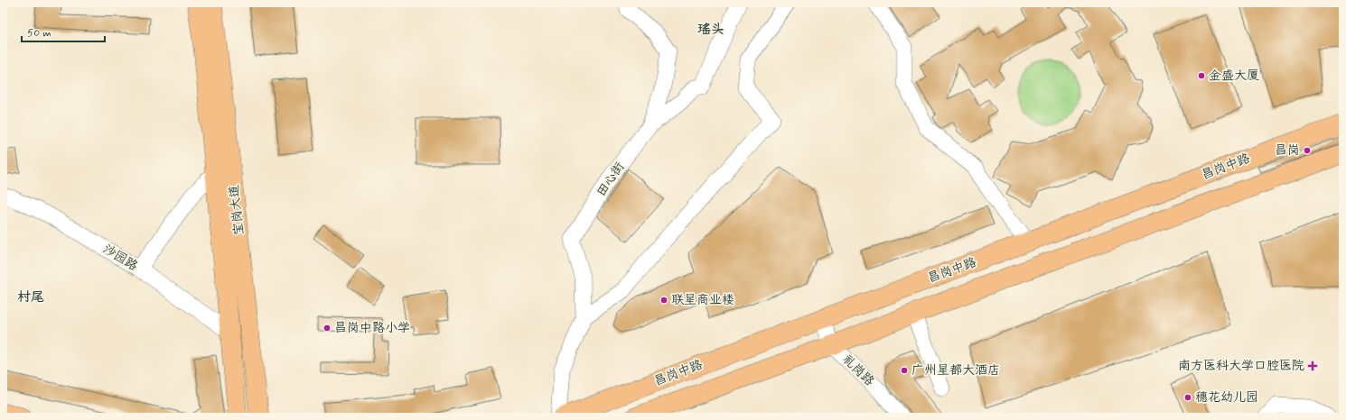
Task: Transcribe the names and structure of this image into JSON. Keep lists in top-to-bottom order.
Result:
{
  "streets": {
    "main road": ["昌岗中路", "宝岗大道"],
    "street": ["田心街", "沙园路", "礼岗路"]
  },
  "crossings": [
    ["昌岗中路", "礼岗路"],
    ["宝岗大道", "沙园路"]
  ],
  "districts": ["瑶头", "村尾"],
  "places": {
    "other": [
      "金盛大厦",
      "昌岗",
      "联星商业楼",
      "昌岗中路小学",
      "广州星都大酒店",
      "穗花幼儿园"
    ],
    "health": ["南方医科大学口腔医院"]
  },
  "scale_bar": "50 m"
}
